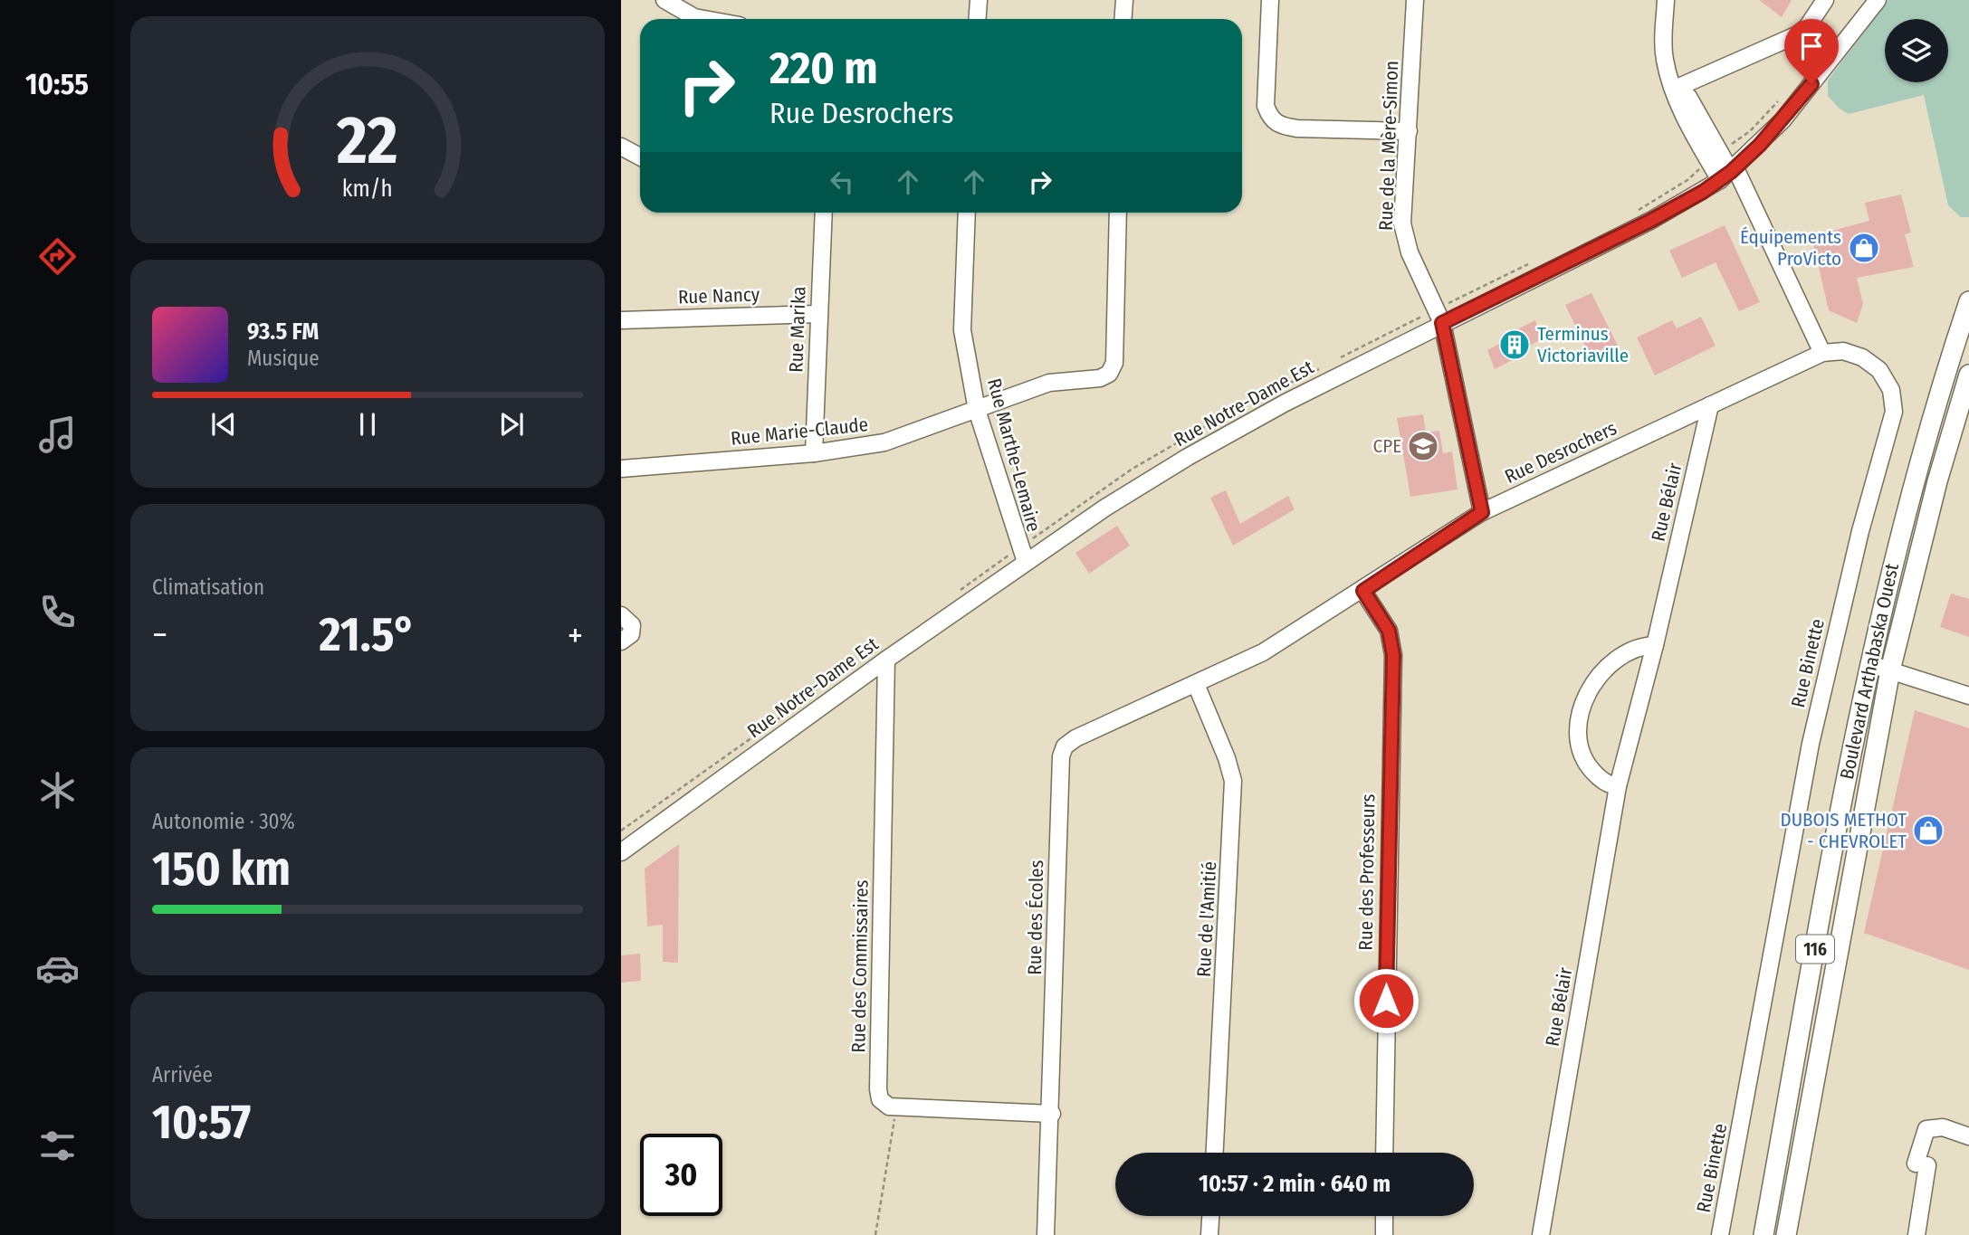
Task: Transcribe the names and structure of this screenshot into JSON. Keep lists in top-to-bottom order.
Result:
{
  "streets": {
    "main road": ["Boulevard Arthabaska Ouest", "116"],
    "street": [
      "Rue de la Mère-Simon",
      "Rue Nancy",
      "Rue Marika",
      "Rue Notre-Dame Est",
      "Rue Marie-Claude",
      "Rue Desrochers",
      "Rue Marthe-Lemaire",
      "Rue Bélair",
      "Rue Binette",
      "Rue des Professeurs",
      "Rue des Écoles",
      "Rue de l'Amitié",
      "Rue des Commissaires"
    ]
  },
  "crossings": [
    ["Rue de la Mère-Simon", "Rue Notre-Dame Est"],
    ["Rue de la Mère-Simon", "Rue Desrochers"],
    ["Rue Nancy", "Rue Marika"],
    ["Rue Marika", "Rue Marie-Claude"],
    ["Rue Notre-Dame Est", "Rue Marthe-Lemaire"],
    ["Rue Notre-Dame Est", "Rue des Commissaires"],
    ["Rue Marie-Claude", "Rue Marthe-Lemaire"],
    ["Rue Desrochers", "Rue Bélair"],
    ["Rue Desrochers", "Rue Binette"],
    ["Rue Desrochers", "Rue des Professeurs"],
    ["Rue Desrochers", "Rue des Écoles"],
    ["Rue Desrochers", "Rue de l'Amitié"],
    ["Rue des Écoles", "Rue de l'Amitié"]
  ],
  "places": {
    "shop": ["Équipements ProVicto", "DUBOIS METHOT - CHEVROLET"],
    "building": ["Terminus Victoriaville"],
    "school or university": ["CPE"]
  },
  "page": {
    "tabs": "10:55",
    "turn": ["220 m", "Rue Desrochers"],
    "song": ["93.5 FM", "Musique"],
    "tile": [
      "Climatisation",
      ["Autonomie · 30%", "150 km"],
      ["Arrivée", "10:57"]
    ],
    "heat": ["−", "21.5°", "+"],
    "limit": "30",
    "trip": "10:57 · 2 min · 640 m",
    "gauge": ["22", "km/h"]
  }
}
